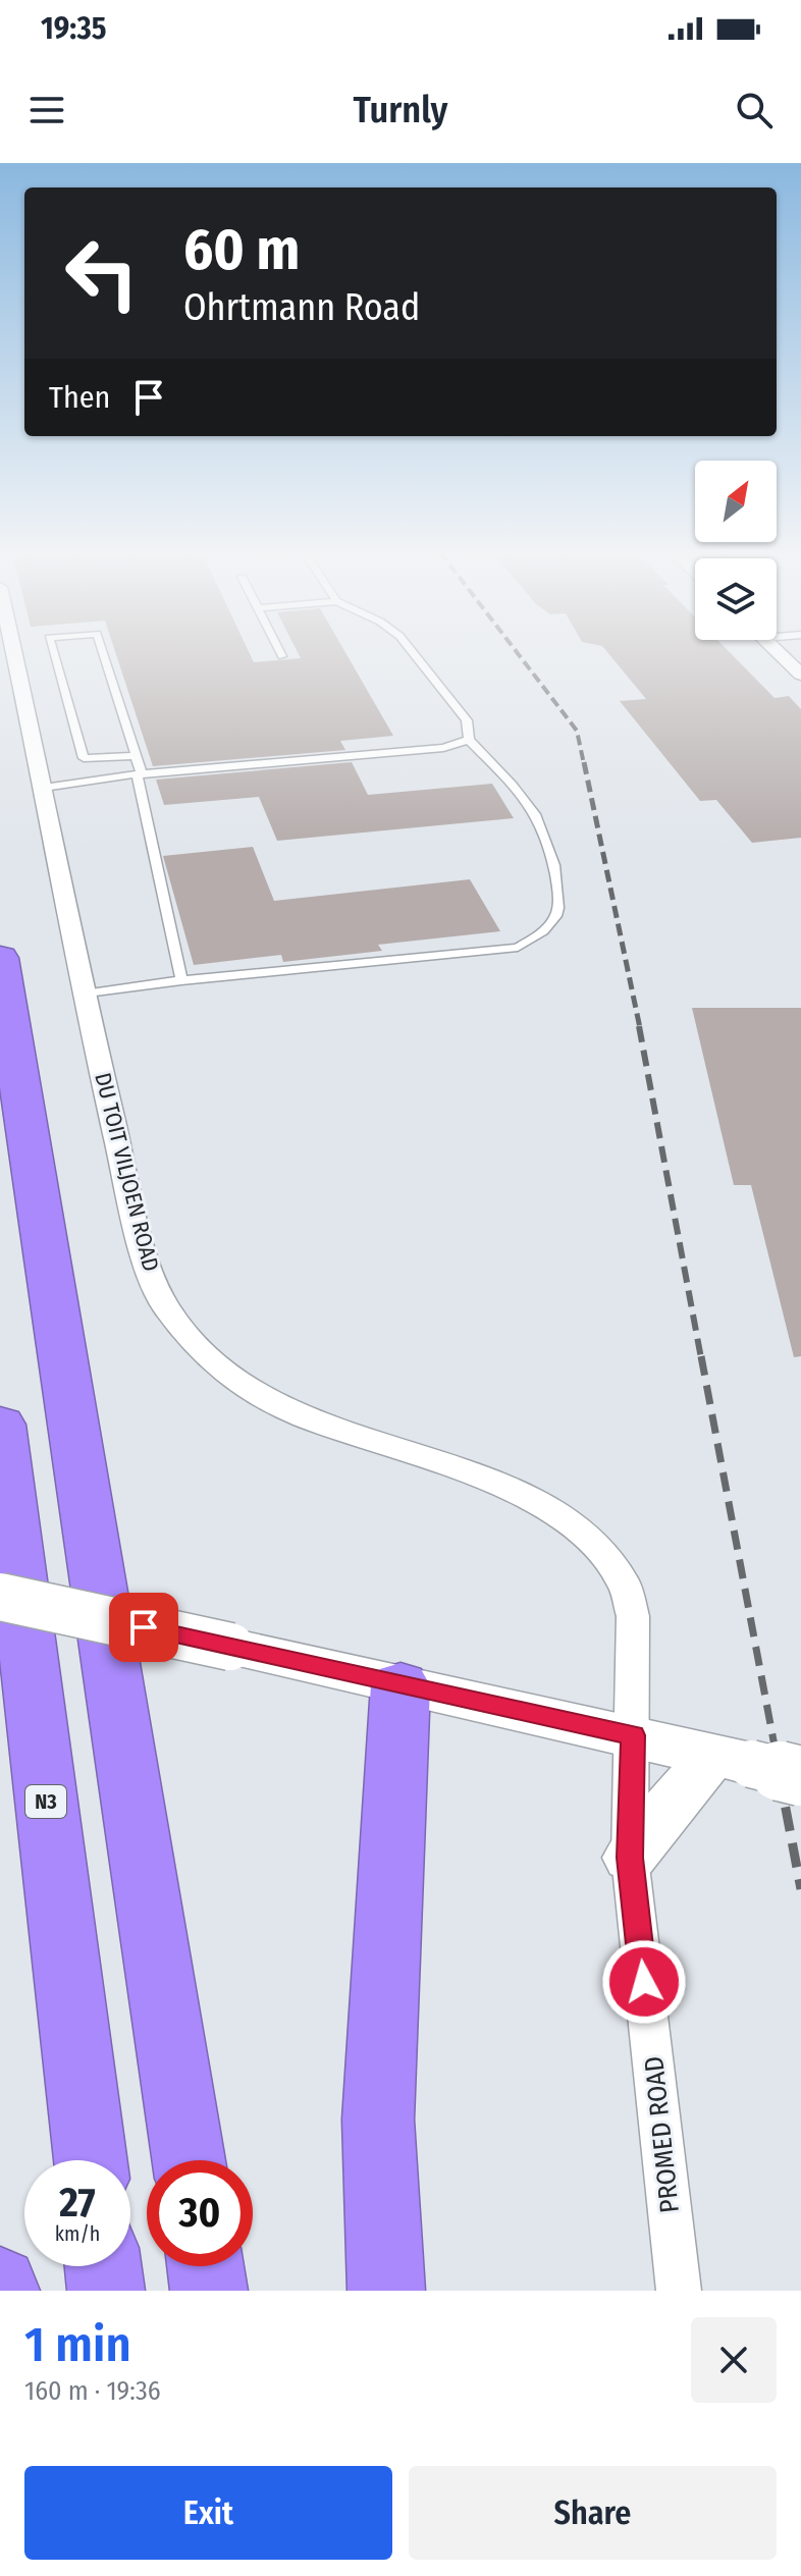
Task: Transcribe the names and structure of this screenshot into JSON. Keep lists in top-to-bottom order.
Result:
{
  "streets": {
    "highway": ["N3"],
    "street": ["DU TOIT VILJOEN ROAD", "PROMED ROAD"]
  },
  "crossings": [
    ["DU TOIT VILJOEN ROAD", "PROMED ROAD"]
  ],
  "north": "top right",
  "page": {
    "status": "19:35",
    "header": "Turnly",
    "turn": ["60 m", "Ohrtmann Road"],
    "then": "Then",
    "speed": "27 km/h",
    "limit": "30",
    "heading": ["1 min", "160 m · 19:36"],
    "buttons": ["Exit", "Share"]
  }
}
